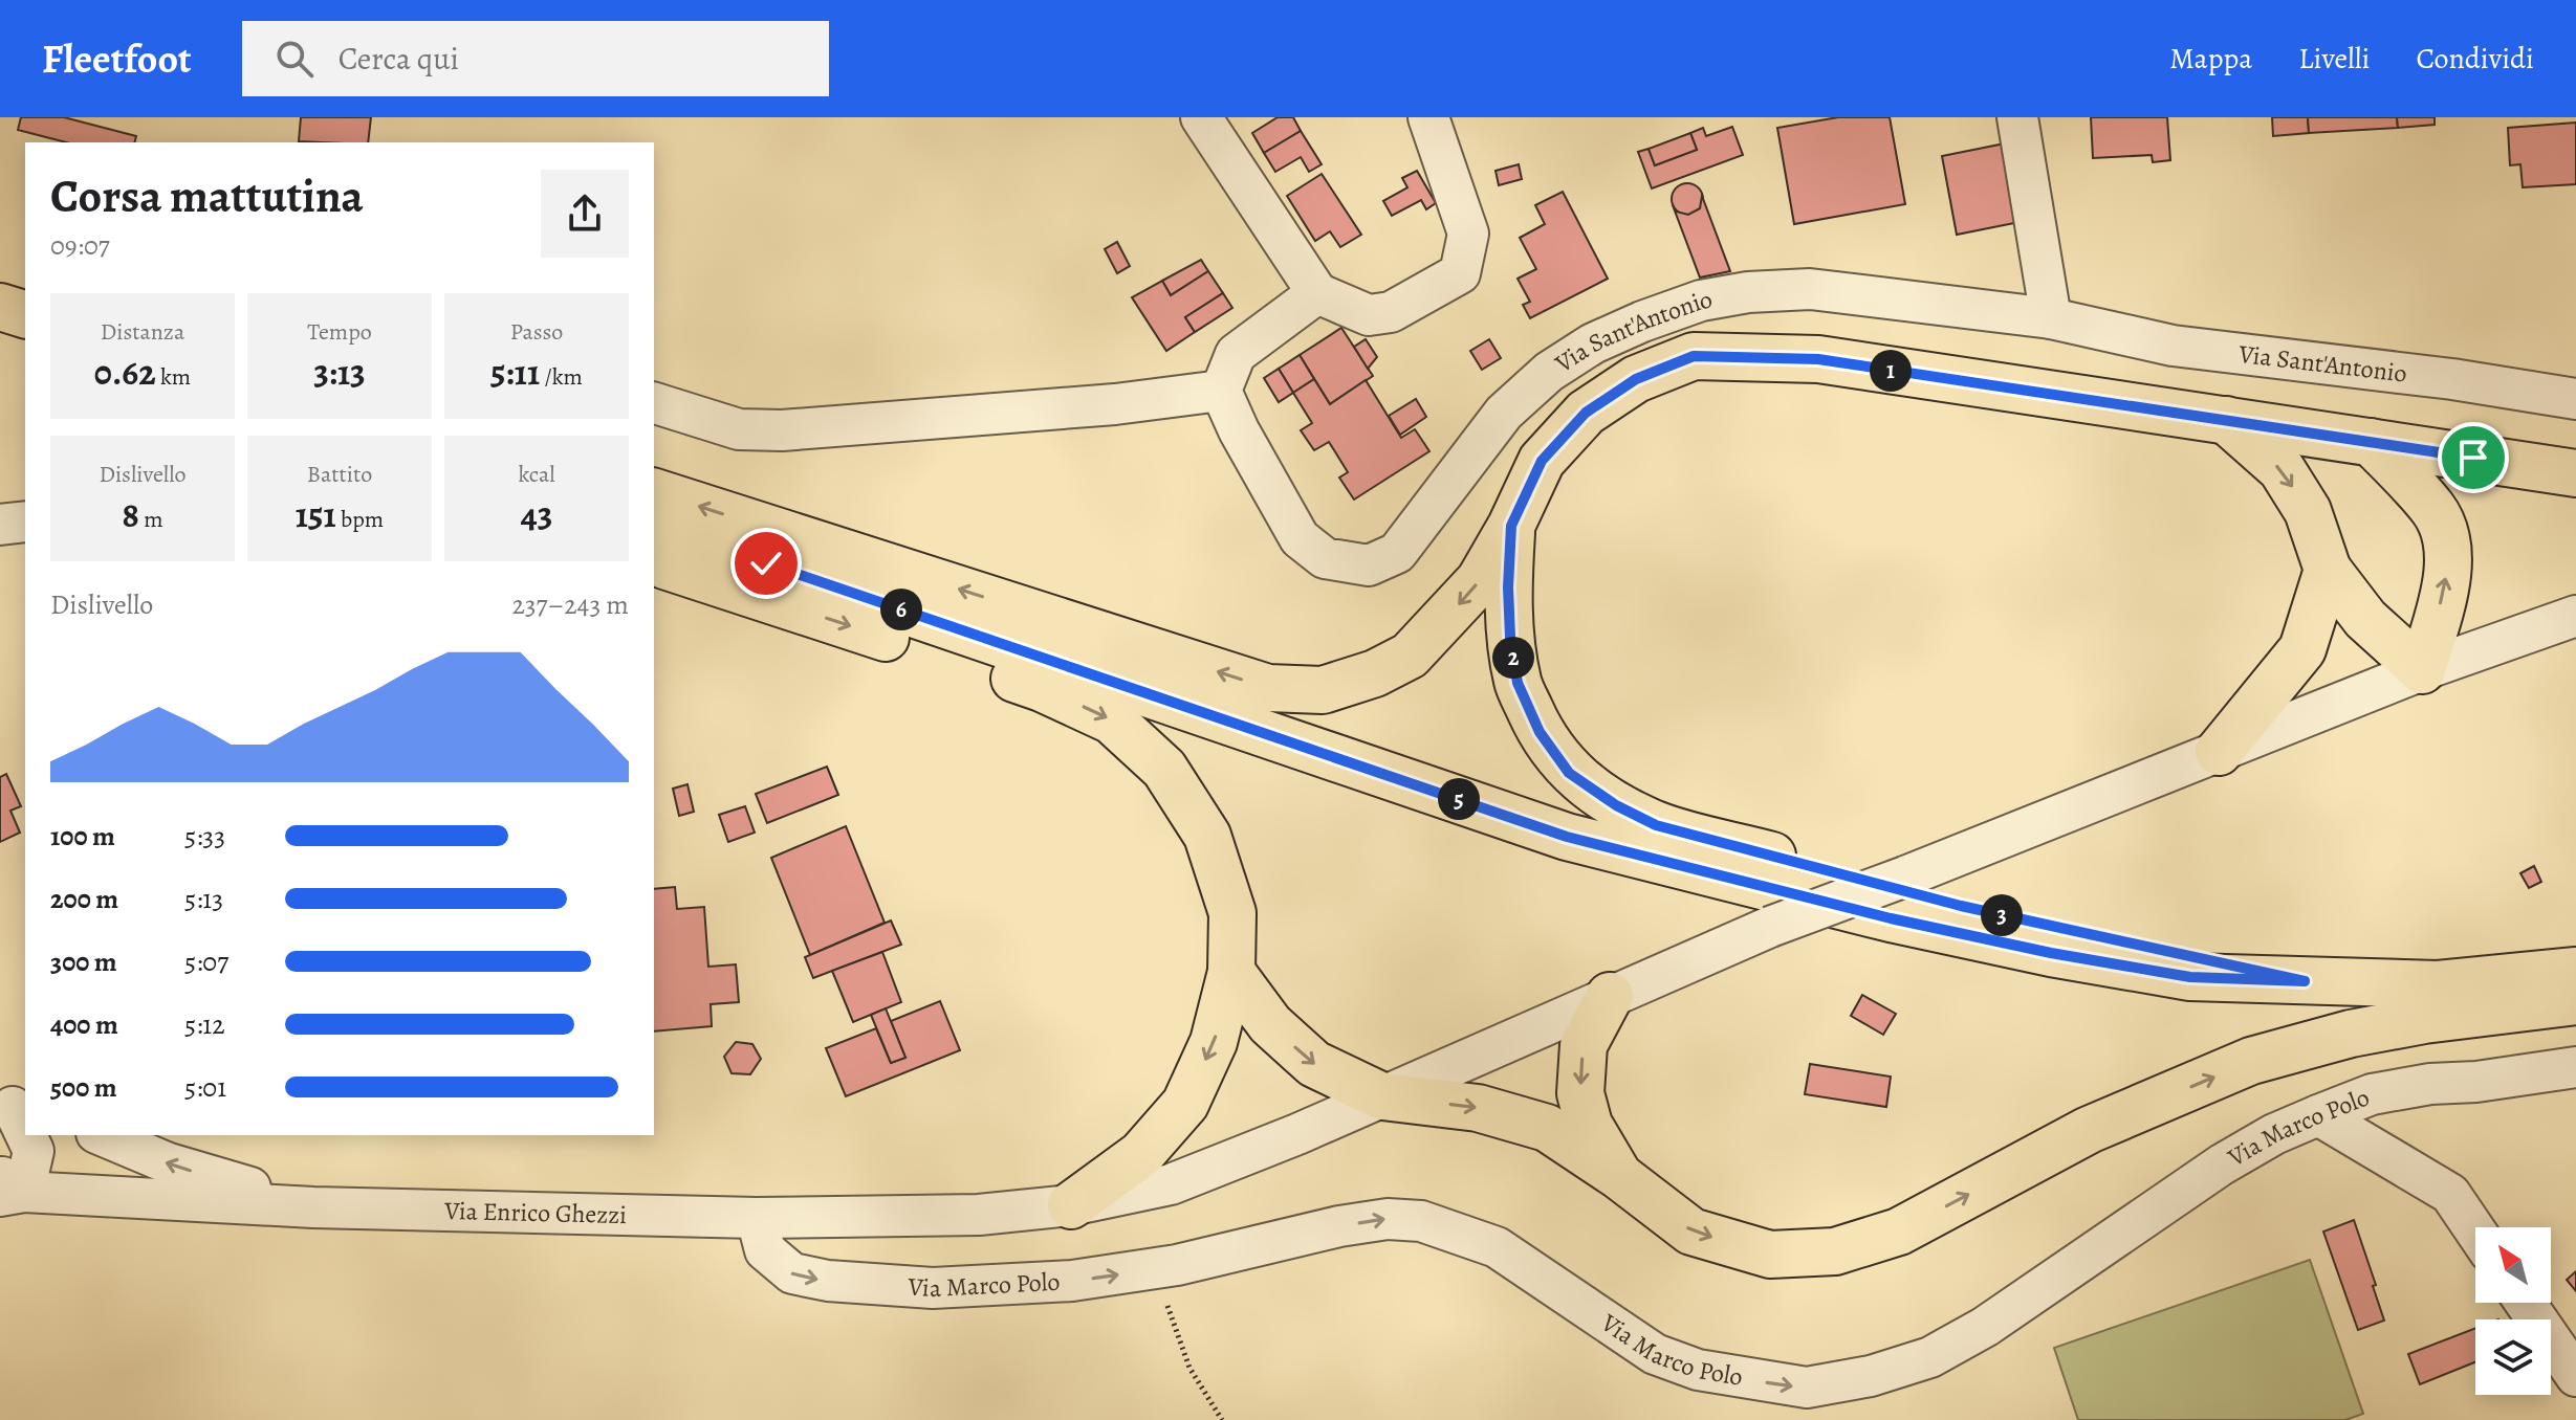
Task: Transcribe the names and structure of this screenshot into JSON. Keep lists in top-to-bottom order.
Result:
{
  "streets": {
    "street": ["Via Sant'Antonio", "Via Marco Polo", "Via Enrico Ghezzi"]
  },
  "crossings": [
    ["Via Marco Polo", "Via Enrico Ghezzi"]
  ],
  "one_way": ["Via Marco Polo"],
  "north": "top left",
  "page": {
    "header": "Fleetfoot",
    "search": "Cerca qui",
    "nav": ["Mappa", "Livelli", "Condividi"],
    "heading": ["Corsa mattutina", "09:07"],
    "stats": [
      ["Distanza", "0.62 km"],
      ["Tempo", "3:13"],
      ["Passo", "5:11 /km"],
      ["Dislivello", "8 m"],
      ["Battito", "151 bpm"],
      ["kcal", "43"]
    ],
    "pins": [
      "1",
      "6",
      "2",
      "5",
      "3"
    ],
    "chart": ["Dislivello", "237–243 m"],
    "list": [
      {
        "name": "100 m",
        "note": "5:33"
      },
      {
        "name": "200 m",
        "note": "5:13"
      },
      {
        "name": "300 m",
        "note": "5:07"
      },
      {
        "name": "400 m",
        "note": "5:12"
      },
      {
        "name": "500 m",
        "note": "5:01"
      }
    ]
  }
}
